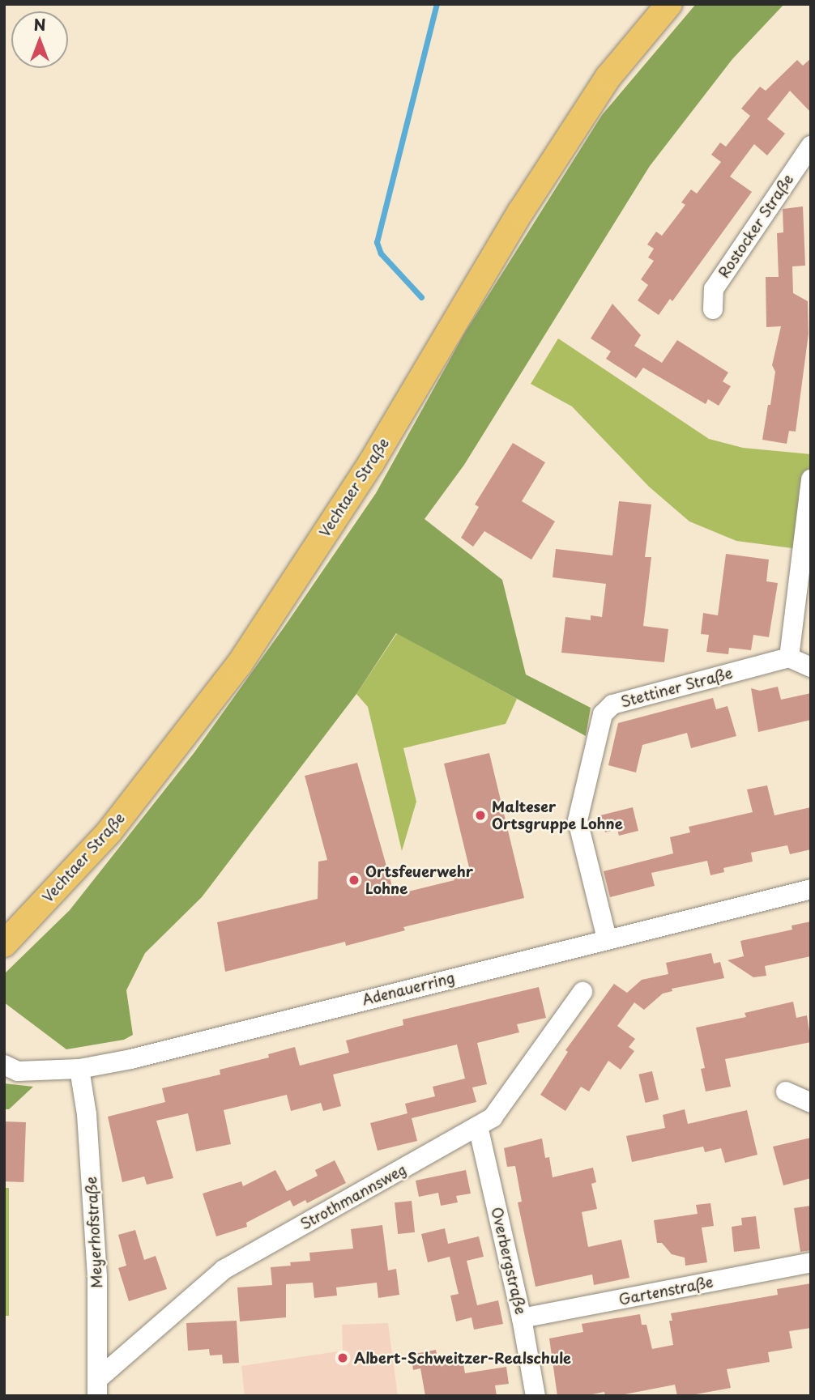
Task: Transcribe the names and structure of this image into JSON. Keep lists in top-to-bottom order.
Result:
{
  "streets": {
    "main road": ["Vechtaer Straße"],
    "street": [
      "Rostocker Straße",
      "Stettiner Straße",
      "Adenauerring",
      "Strothmannsweg",
      "Meyerhofstraße",
      "Overbergstraße",
      "Gartenstraße"
    ]
  },
  "crossings": [
    ["Stettiner Straße", "Adenauerring"],
    ["Adenauerring", "Meyerhofstraße"],
    ["Strothmannsweg", "Meyerhofstraße"],
    ["Strothmannsweg", "Overbergstraße"],
    ["Overbergstraße", "Gartenstraße"]
  ],
  "places": ["Malteser Ortsgruppe Lohne", "Ortsfeuerwehr Lohne", "Albert-Schweitzer-Realschule"],
  "north": "top"
}
